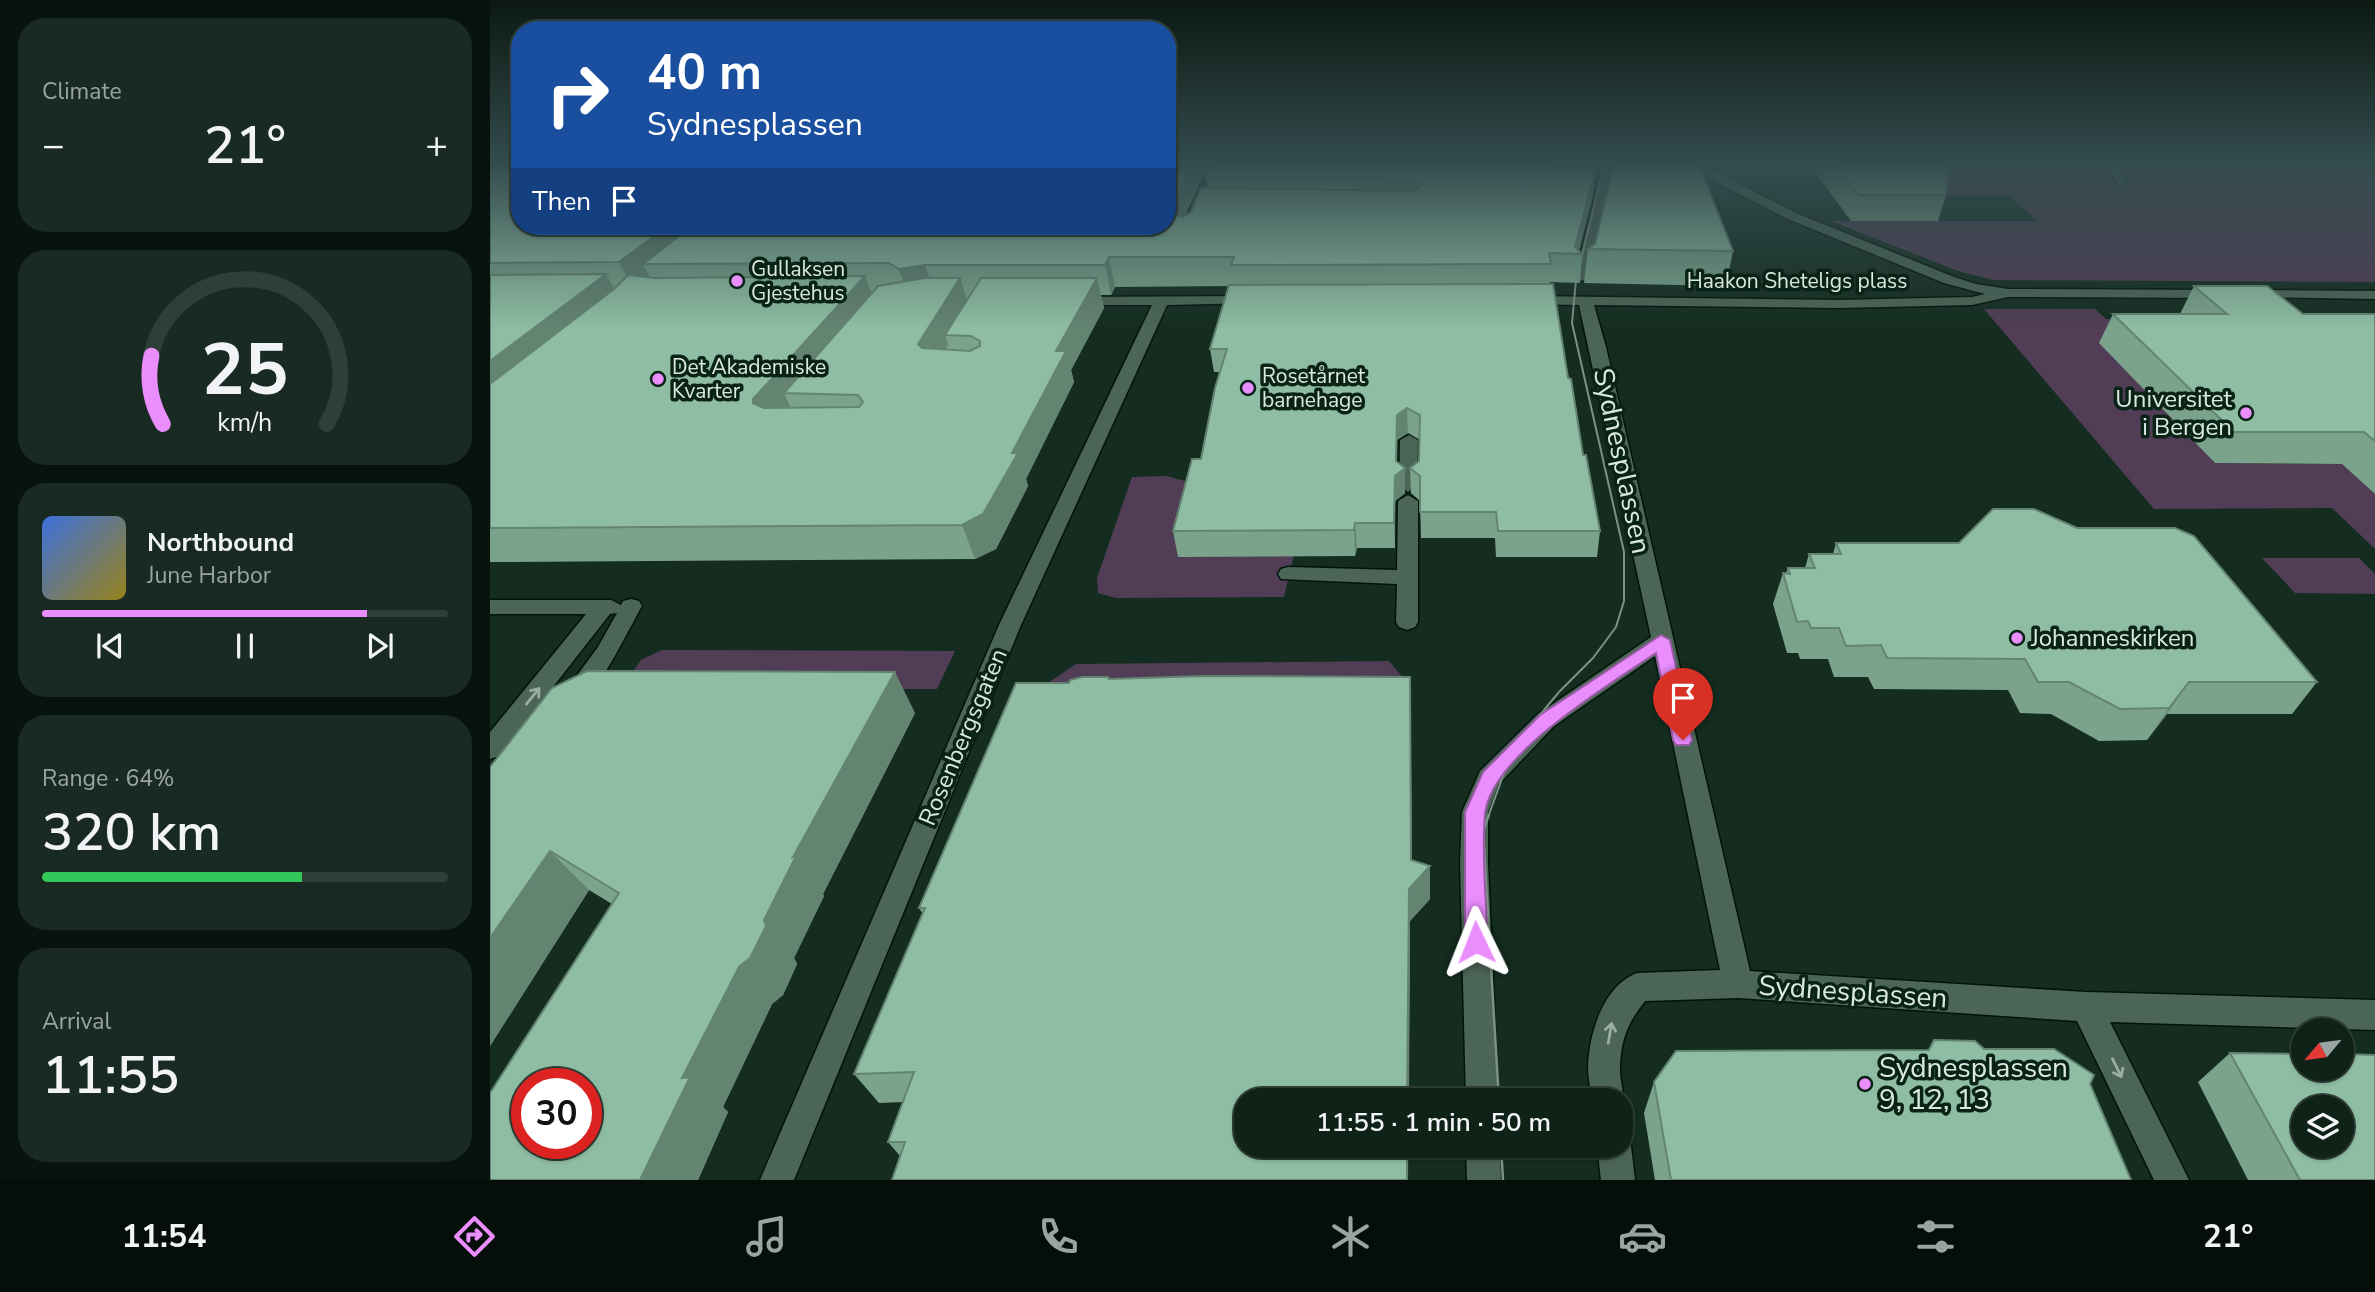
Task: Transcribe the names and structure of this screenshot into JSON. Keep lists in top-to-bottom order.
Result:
{
  "streets": {
    "street": ["Haakon Sheteligs plass", "Sydnesplassen", "Rosenbergsgaten"]
  },
  "crossings": [
    ["Haakon Sheteligs plass", "Sydnesplassen"]
  ],
  "places": [
    "Gullaksen Gjestehus",
    "Det Akademiske Kvarter",
    "Rosetårnet barnehage",
    "Universitet i Bergen",
    "Johanneskirken",
    "Sydnesplassen 9, 12, 13"
  ],
  "north": "bottom left",
  "page": {
    "tile": [
      "Climate",
      ["Range · 64%", "320 km"],
      ["Arrival", "11:55"]
    ],
    "turn": ["40 m", "Sydnesplassen"],
    "heat": ["−", "21°", "+"],
    "then": "Then",
    "song": ["Northbound", "June Harbor"],
    "limit": "30",
    "trip": "11:55 · 1 min · 50 m",
    "tabs": ["11:54", "21°"],
    "gauge": ["25", "km/h"]
  }
}
